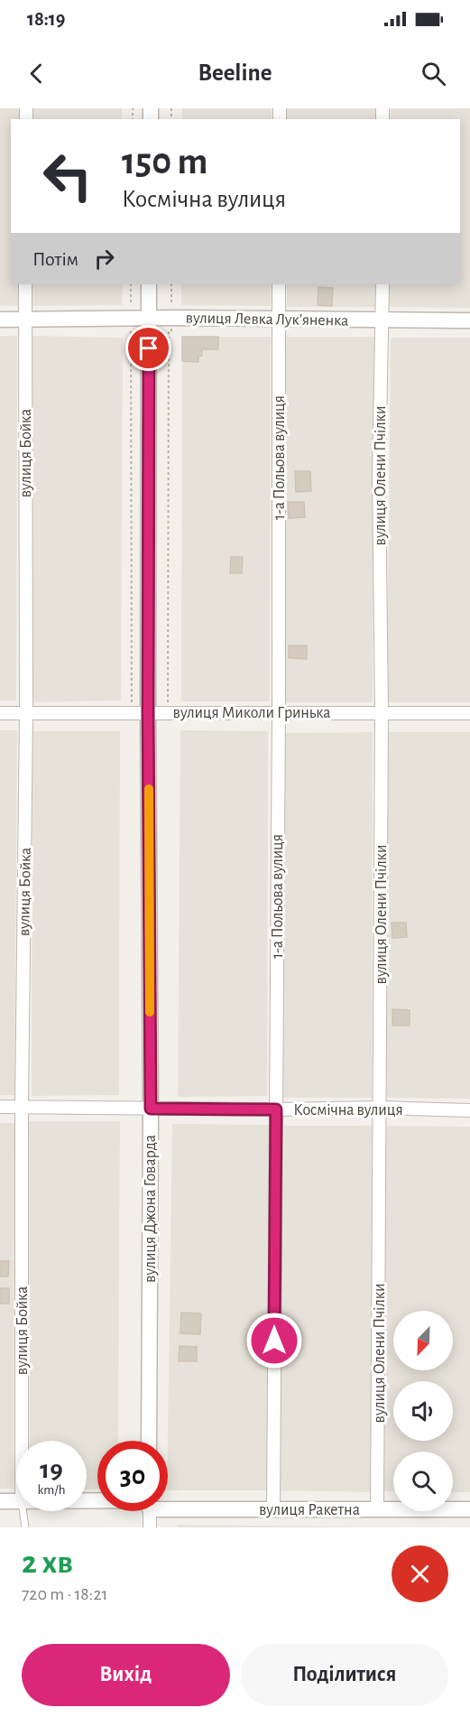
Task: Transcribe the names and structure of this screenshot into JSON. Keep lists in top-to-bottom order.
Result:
{
  "streets": {
    "street": [
      "вулиця Левка Лук'яненка",
      "вулиця Бойка",
      "1-а Польова вулиця",
      "вулиця Олени Пчілки",
      "вулиця Миколи Гринька",
      "Космічна вулиця",
      "вулиця Джона Говарда",
      "вулиця Ракетна"
    ]
  },
  "crossings": [
    ["вулиця Левка Лук'яненка", "вулиця Бойка"],
    ["вулиця Левка Лук'яненка", "1-а Польова вулиця"],
    ["вулиця Левка Лук'яненка", "вулиця Олени Пчілки"],
    ["вулиця Левка Лук'яненка", "вулиця Джона Говарда"],
    ["вулиця Бойка", "вулиця Миколи Гринька"],
    ["вулиця Бойка", "Космічна вулиця"],
    ["1-а Польова вулиця", "вулиця Миколи Гринька"],
    ["1-а Польова вулиця", "Космічна вулиця"],
    ["1-а Польова вулиця", "вулиця Ракетна"],
    ["вулиця Олени Пчілки", "вулиця Миколи Гринька"],
    ["вулиця Олени Пчілки", "Космічна вулиця"],
    ["вулиця Олени Пчілки", "вулиця Ракетна"],
    ["вулиця Миколи Гринька", "вулиця Джона Говарда"],
    ["Космічна вулиця", "вулиця Джона Говарда"]
  ],
  "north": "bottom left",
  "page": {
    "status": "18:19",
    "header": "Beeline",
    "turn": ["150 m", "Космічна вулиця"],
    "then": "Потім",
    "speed": "19 km/h",
    "limit": "30",
    "heading": ["2 хв", "720 m · 18:21"],
    "buttons": ["Вихід", "Поділитися"]
  }
}
